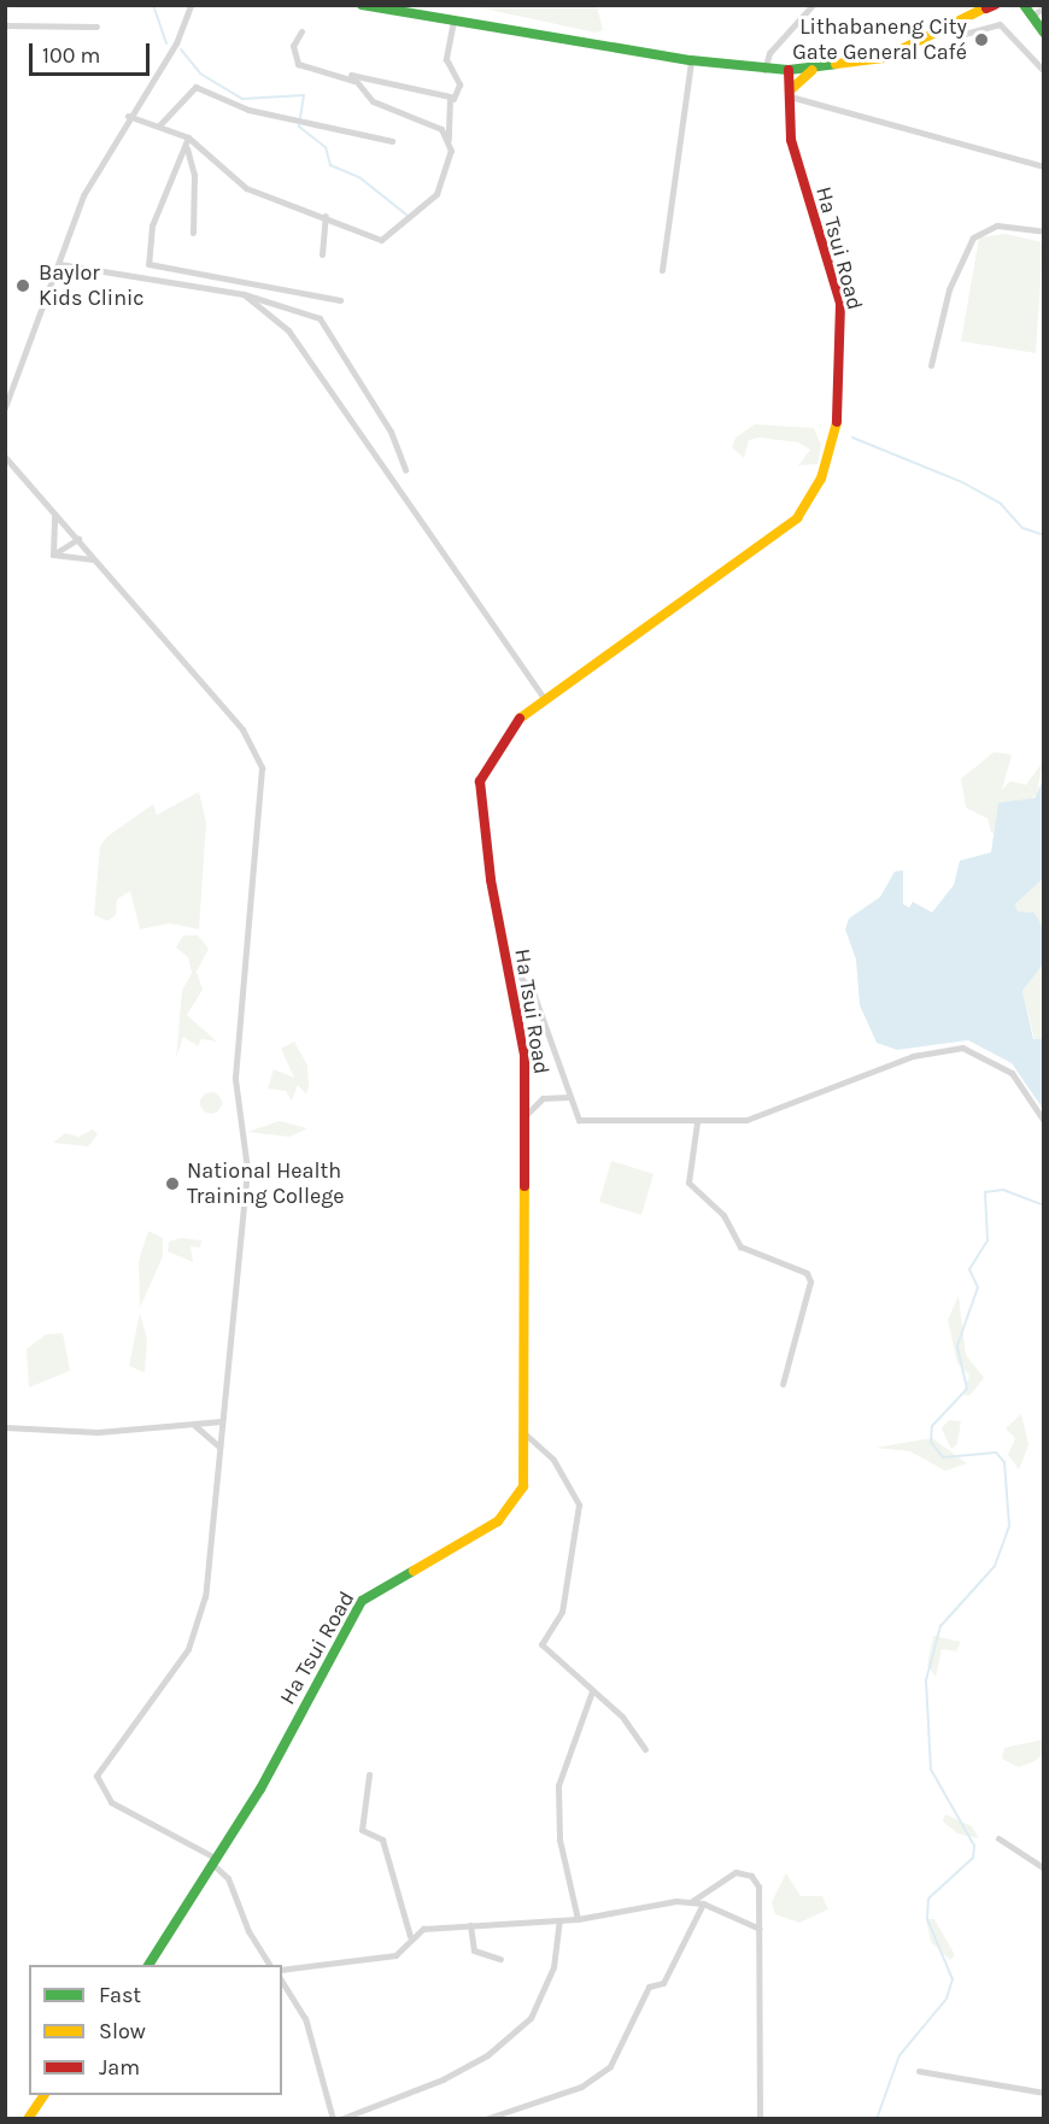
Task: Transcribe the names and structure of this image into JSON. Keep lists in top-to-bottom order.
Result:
{
  "streets": {
    "street": ["Ha Tsui Road"]
  },
  "places": ["Lithabaneng City Gate General Café", "Baylor Kids Clinic", "National Health Training College"],
  "legend": ["Fast", "Slow", "Jam"],
  "scale_bar": "100 m"
}
